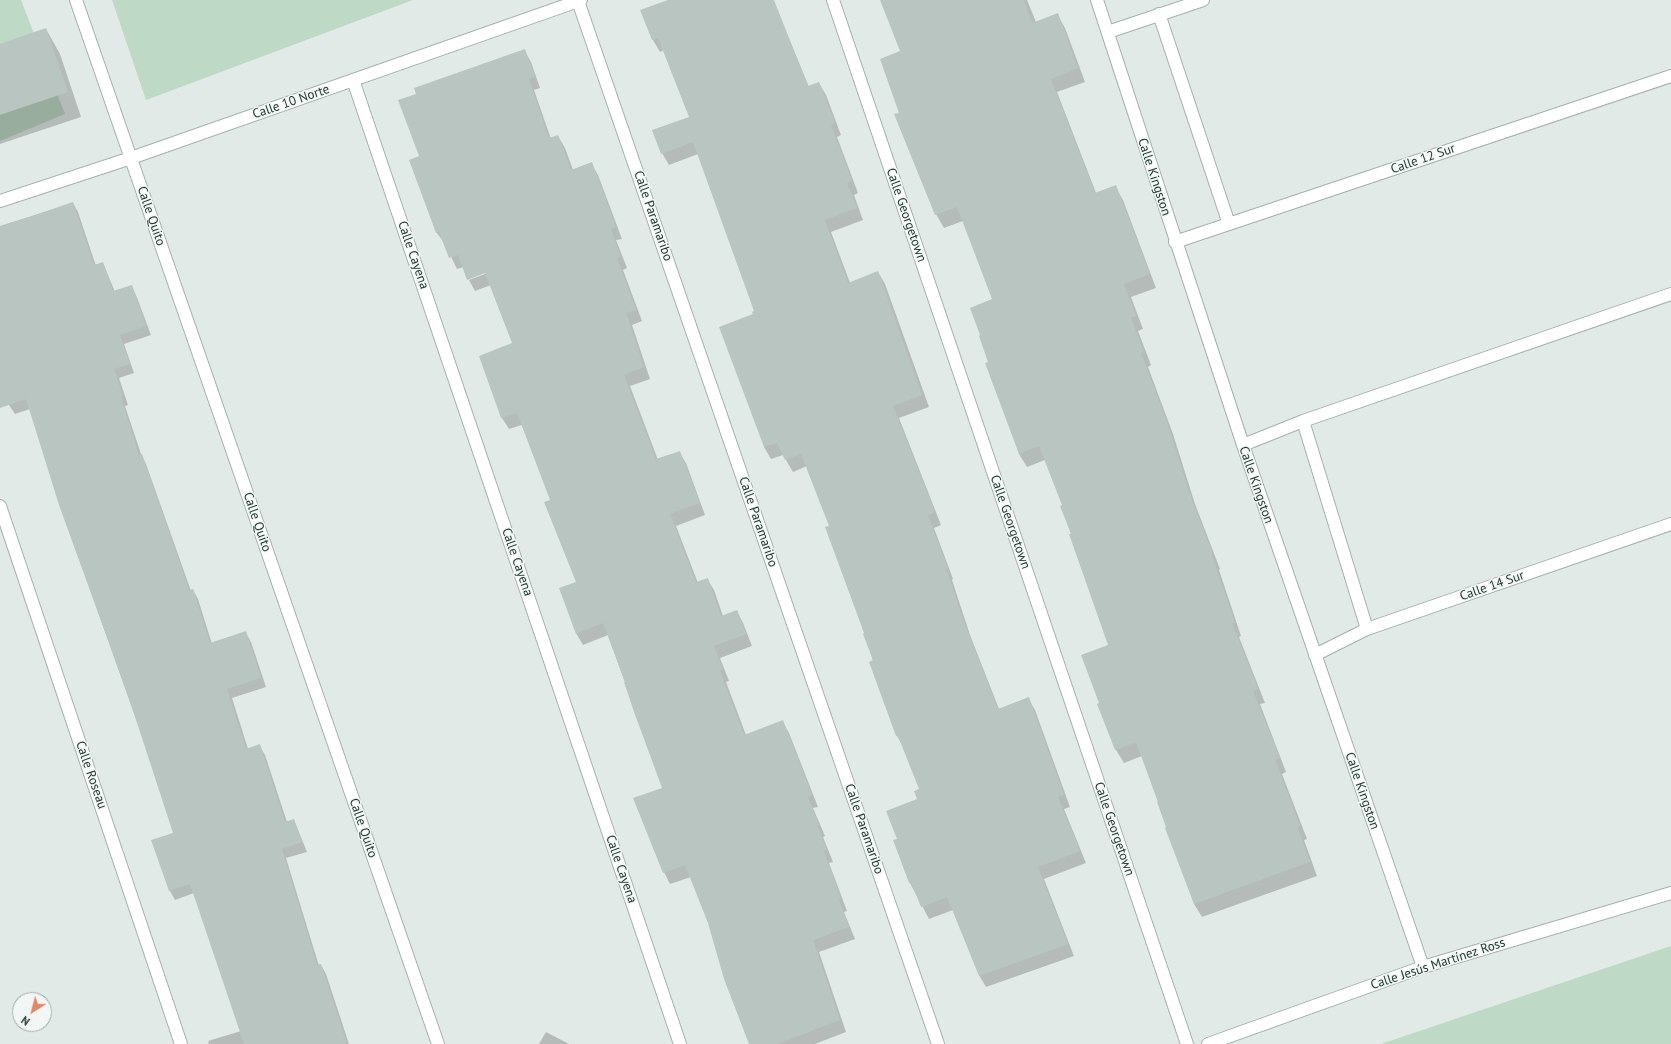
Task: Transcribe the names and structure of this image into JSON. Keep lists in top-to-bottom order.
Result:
{
  "streets": {
    "street": [
      "Calle 10 Norte",
      "Calle 12 Sur",
      "Calle Kingston",
      "Calle Georgetown",
      "Calle Quito",
      "Calle Paramaribo",
      "Calle Cayena",
      "Calle 14 Sur",
      "Calle Roseau",
      "Calle Jesús Martínez Ross"
    ]
  },
  "crossings": [
    ["Calle 10 Norte", "Calle Quito"],
    ["Calle 10 Norte", "Calle Paramaribo"],
    ["Calle 10 Norte", "Calle Cayena"],
    ["Calle 12 Sur", "Calle Kingston"],
    ["Calle Kingston", "Calle 14 Sur"],
    ["Calle Kingston", "Calle Jesús Martínez Ross"]
  ],
  "north": "bottom left"
}
